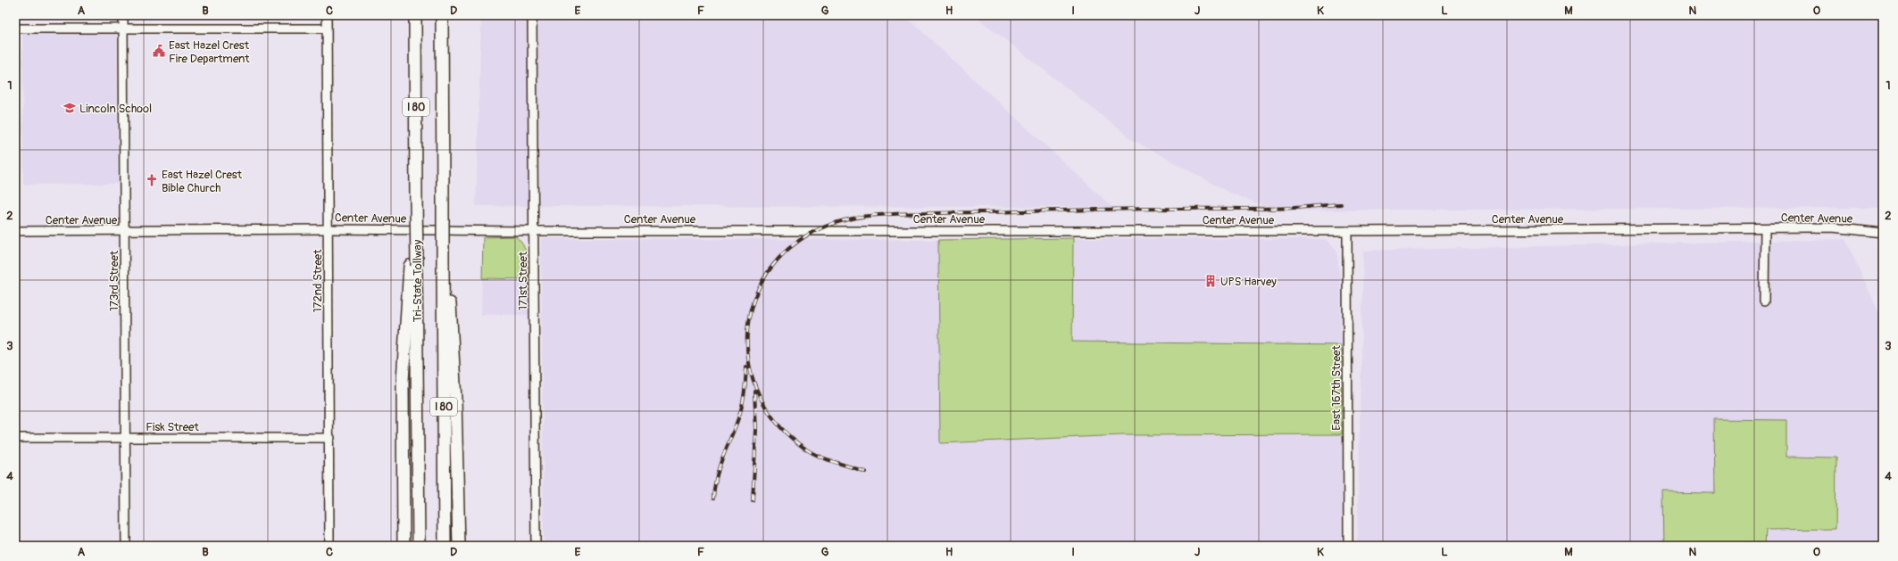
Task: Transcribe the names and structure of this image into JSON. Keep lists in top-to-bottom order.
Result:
{
  "streets": {
    "highway": ["I 80", "Tri-State Tollway"],
    "street": [
      "Center Avenue",
      "173rd Street",
      "172nd Street",
      "171st Street",
      "East 167th Street",
      "Fisk Street"
    ]
  },
  "crossings": [
    ["Center Avenue", "173rd Street"],
    ["Center Avenue", "172nd Street"],
    ["Center Avenue", "171st Street"],
    ["Center Avenue", "East 167th Street"],
    ["173rd Street", "Fisk Street"],
    ["172nd Street", "Fisk Street"]
  ],
  "places": {
    "public building": ["East Hazel Crest Fire Department"],
    "school or university": ["Lincoln School"],
    "church": ["East Hazel Crest Bible Church"],
    "building": ["UPS Harvey"]
  },
  "grid": {
    "columns": [
      "A",
      "B",
      "C",
      "D",
      "E",
      "F",
      "G",
      "H",
      "I",
      "J",
      "K",
      "L",
      "M",
      "N",
      "O"
    ],
    "rows": [
      "1",
      "2",
      "3",
      "4"
    ]
  }
}
